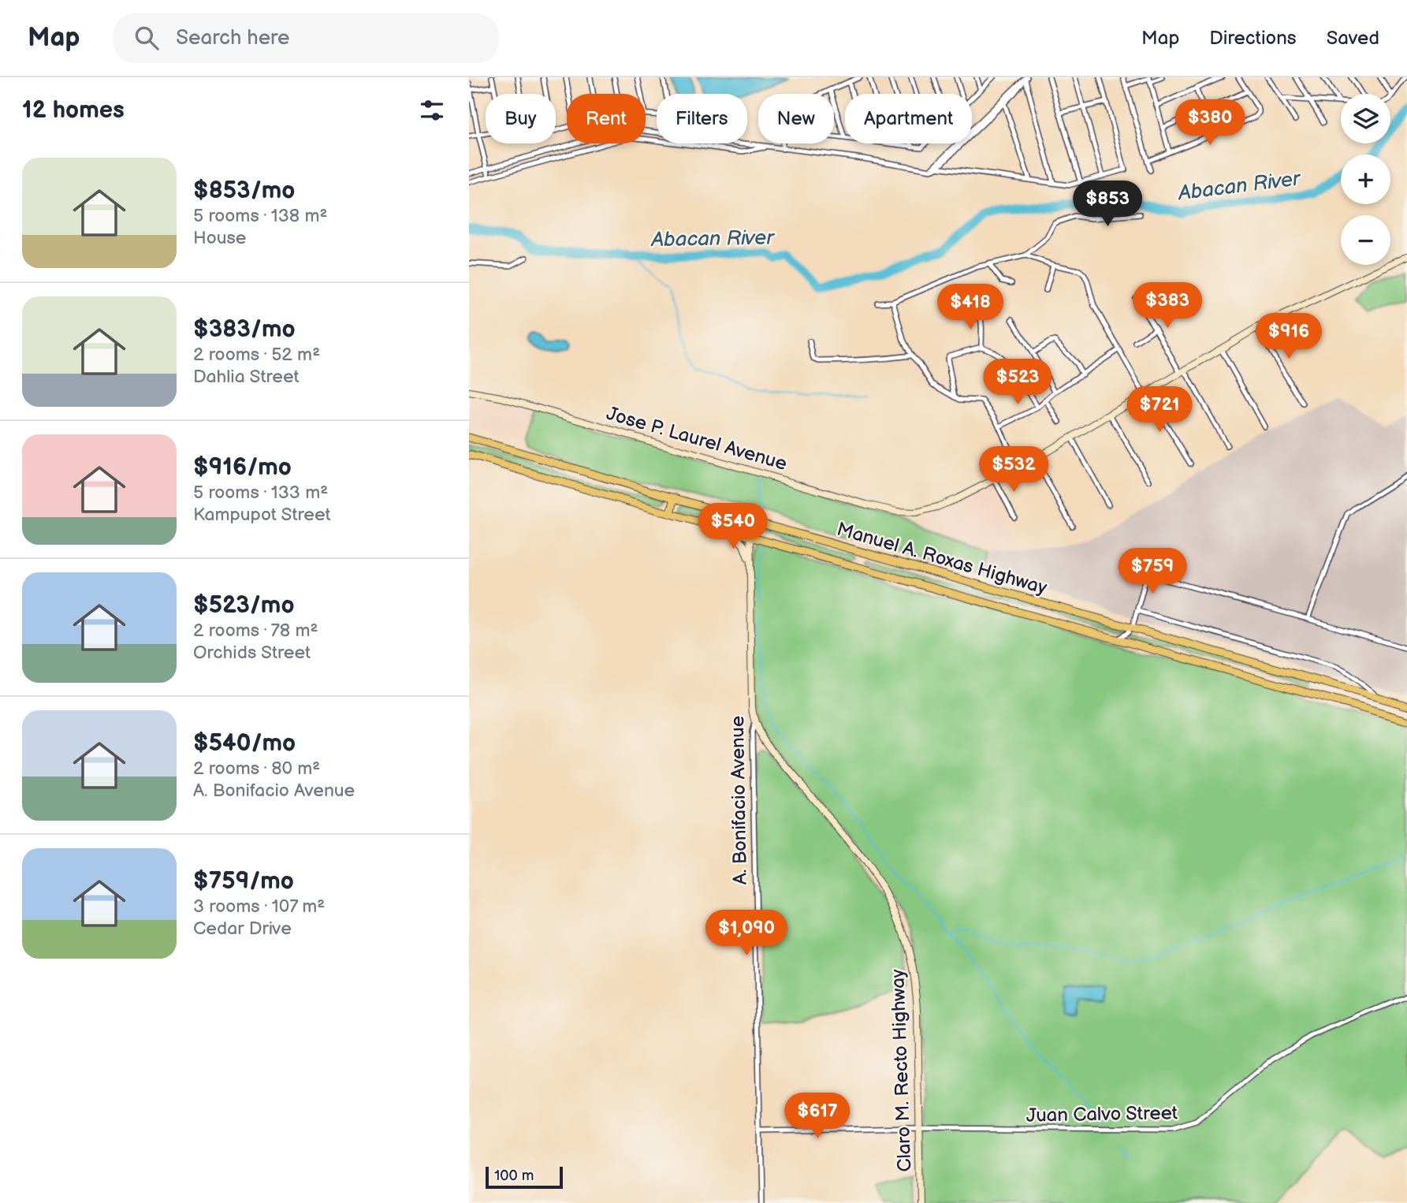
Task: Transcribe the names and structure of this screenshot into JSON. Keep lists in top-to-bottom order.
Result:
{
  "streets": {
    "main road": ["Manuel A. Roxas Highway"],
    "street": [
      "Jose P. Laurel Avenue",
      "A. Bonifacio Avenue",
      "Claro M. Recto Highway",
      "Juan Calvo Street"
    ]
  },
  "crossings": [
    ["Manuel A. Roxas Highway", "A. Bonifacio Avenue"],
    ["A. Bonifacio Avenue", "Claro M. Recto Highway"],
    ["A. Bonifacio Avenue", "Juan Calvo Street"],
    ["Claro M. Recto Highway", "Juan Calvo Street"]
  ],
  "water": ["Abacan River"],
  "scale_bar": "100 m",
  "page": {
    "header": "Map",
    "search": "Search here",
    "nav": ["Map", "Directions", "Saved"],
    "heading": "12 homes",
    "map_buttons": ["+", "−"],
    "chip": [
      "Buy",
      "Rent",
      "Filters",
      "New",
      "Apartment"
    ],
    "price": [
      "$380",
      "$853",
      "$383",
      "$418",
      "$916",
      "$523",
      "$721",
      "$532",
      "$540",
      "$759",
      "$1,090",
      "$617"
    ],
    "list": [
      {
        "name": "$853/mo",
        "note": "5 rooms · 138 m² · House"
      },
      {
        "name": "$383/mo",
        "note": "2 rooms · 52 m² · Dahlia Street"
      },
      {
        "name": "$916/mo",
        "note": "5 rooms · 133 m² · Kampupot Street"
      },
      {
        "name": "$523/mo",
        "note": "2 rooms · 78 m² · Orchids Street"
      },
      {
        "name": "$540/mo",
        "note": "2 rooms · 80 m² · A. Bonifacio Avenue"
      },
      {
        "name": "$759/mo",
        "note": "3 rooms · 107 m² · Cedar Drive"
      }
    ],
    "scale": "100 m"
  }
}
